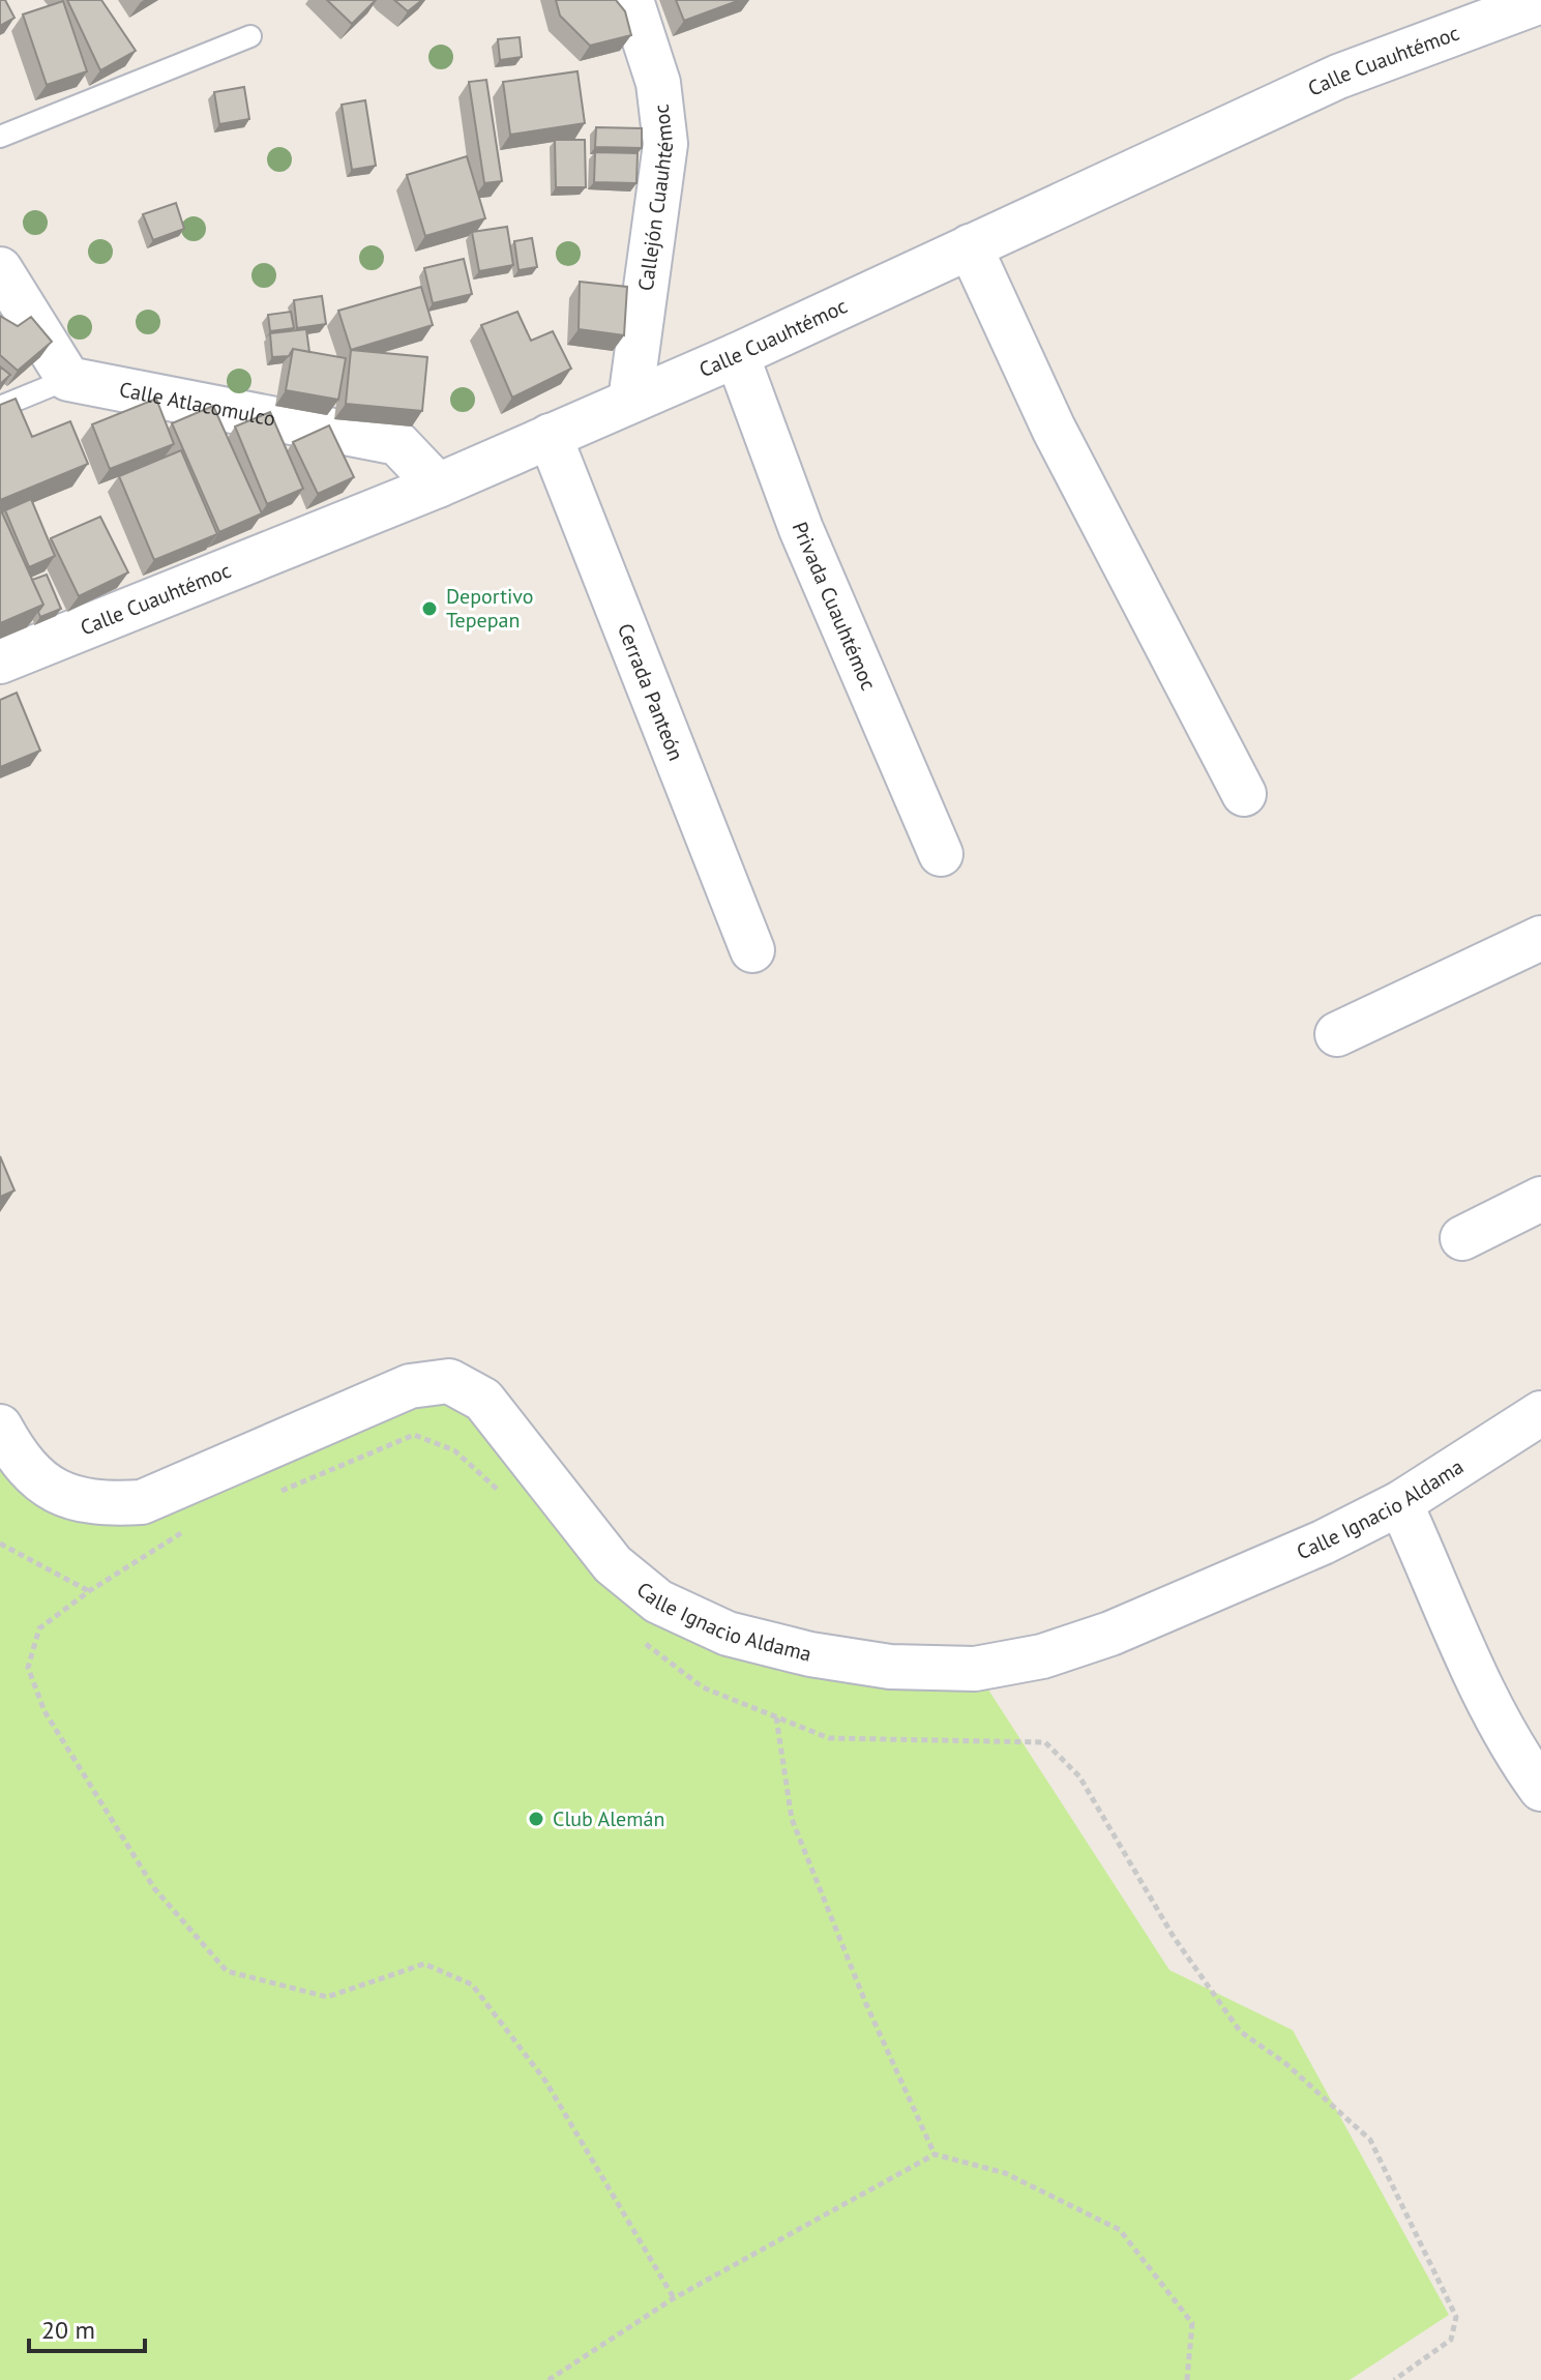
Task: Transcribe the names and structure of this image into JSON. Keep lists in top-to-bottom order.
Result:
{
  "streets": {
    "street": [
      "Calle Cuauhtémoc",
      "Callejón Cuauhtémoc",
      "Calle Atlacomulco",
      "Privada Cuauhtémoc",
      "Cerrada Panteón",
      "Calle Ignacio Aldama"
    ]
  },
  "crossings": [
    ["Calle Cuauhtémoc", "Callejón Cuauhtémoc"],
    ["Calle Cuauhtémoc", "Calle Atlacomulco"],
    ["Calle Cuauhtémoc", "Privada Cuauhtémoc"],
    ["Calle Cuauhtémoc", "Cerrada Panteón"]
  ],
  "places": ["Deportivo Tepepan", "Club Alemán"],
  "scale_bar": "20 m"
}
